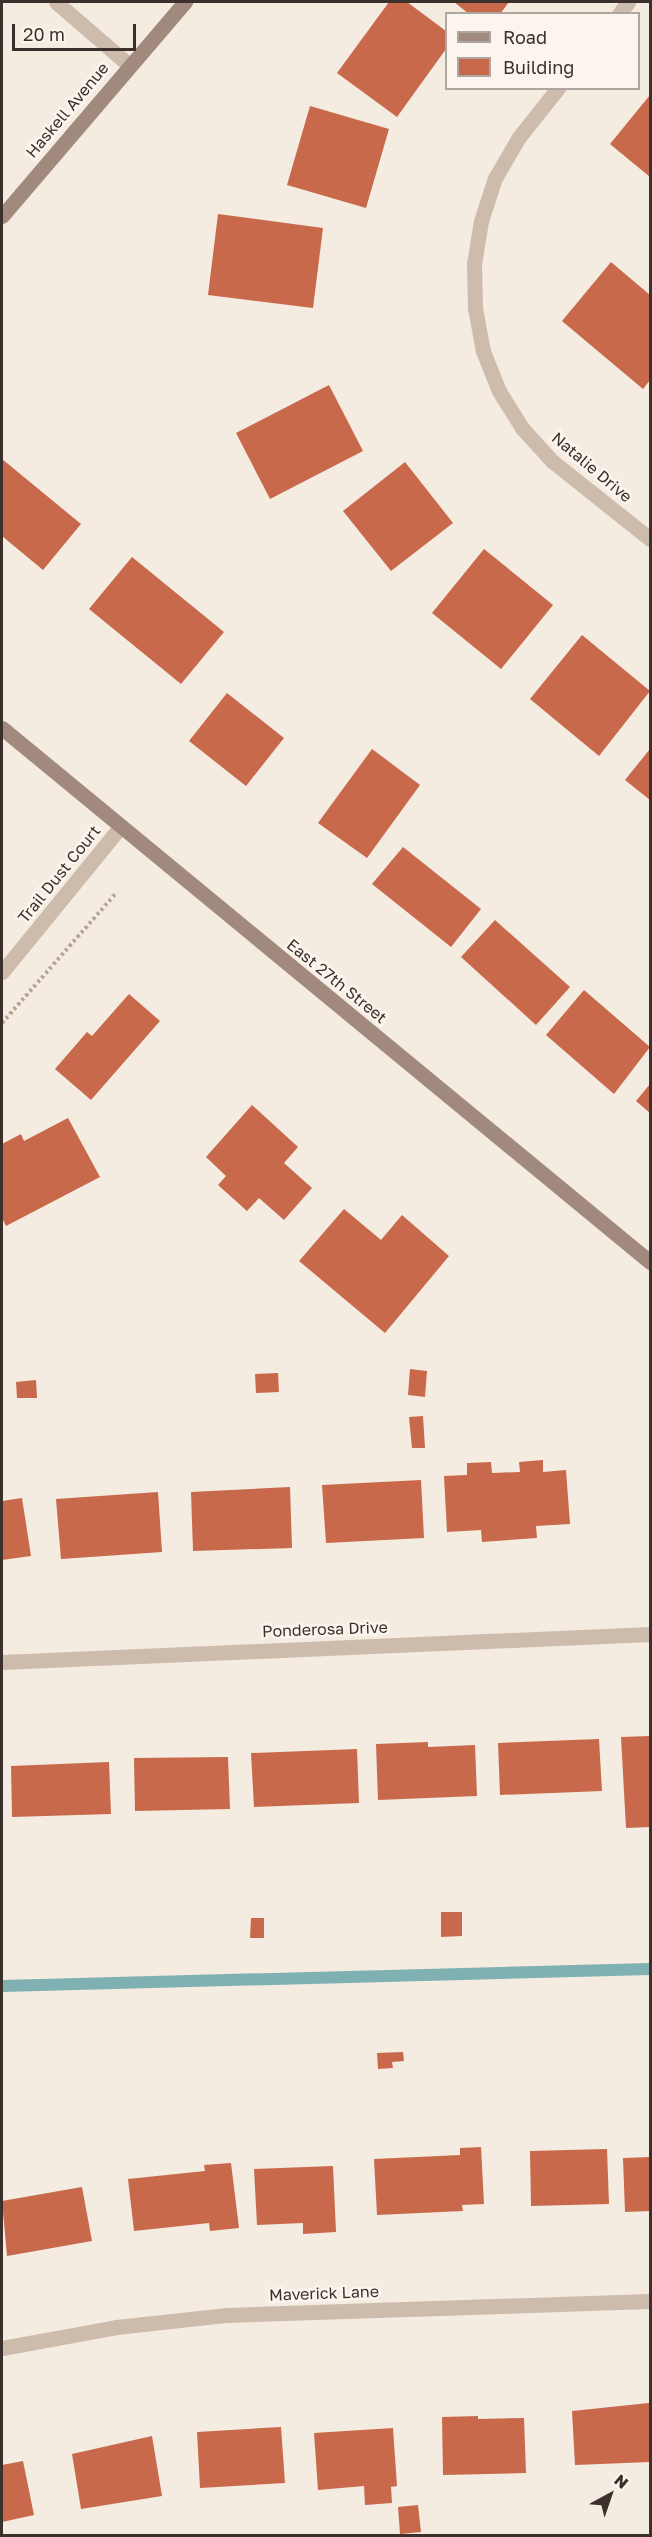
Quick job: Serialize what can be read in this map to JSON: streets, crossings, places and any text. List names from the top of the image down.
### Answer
{
  "streets": {
    "street": [
      "Haskell Avenue",
      "Natalie Drive",
      "Trail Dust Court",
      "East 27th Street",
      "Ponderosa Drive",
      "Maverick Lane"
    ]
  },
  "crossings": [
    ["Trail Dust Court", "East 27th Street"]
  ],
  "legend": ["Road", "Building"],
  "scale_bar": "20 m",
  "north": "top right"
}
